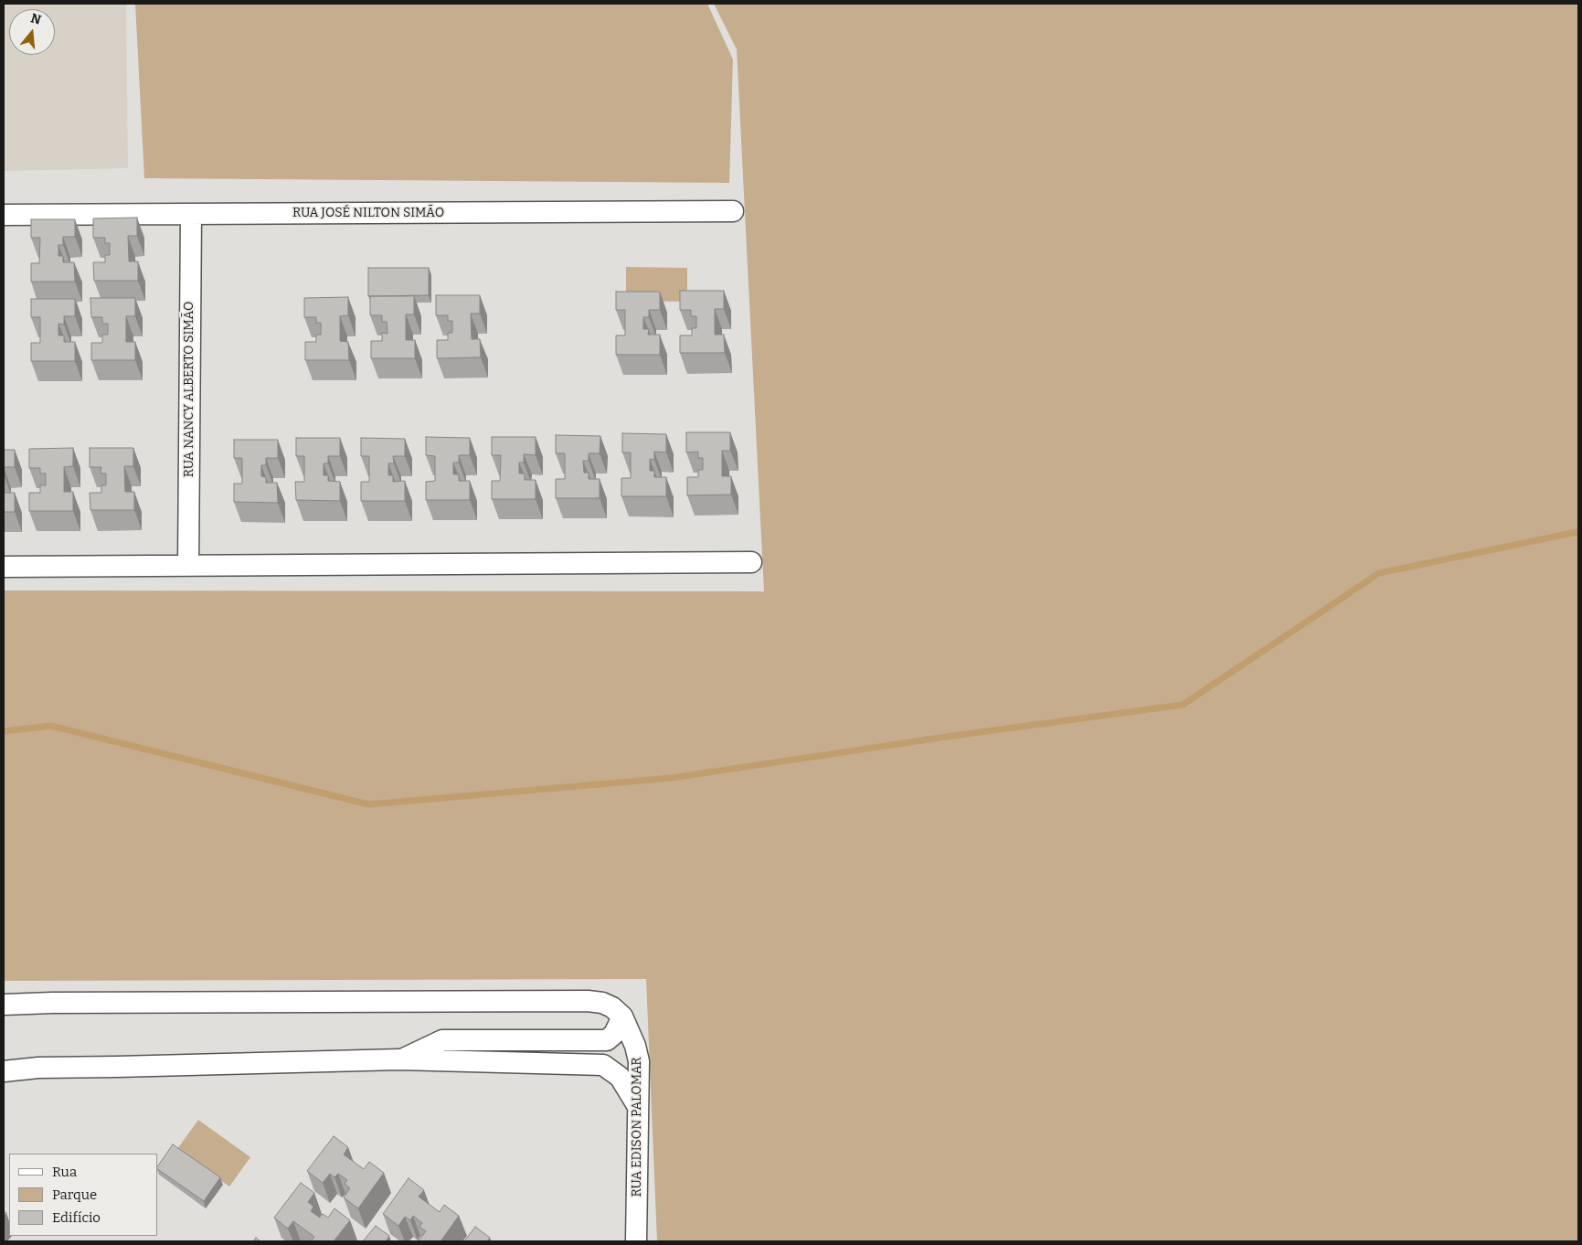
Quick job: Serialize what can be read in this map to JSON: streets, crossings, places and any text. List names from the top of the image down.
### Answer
{
  "streets": {
    "street": ["RUA JOSÉ NILTON SIMÃO", "RUA NANCY ALBERTO SIMÃO", "RUA EDISON PALOMAR"]
  },
  "crossings": [
    ["RUA JOSÉ NILTON SIMÃO", "RUA NANCY ALBERTO SIMÃO"]
  ],
  "legend": ["Rua", "Parque", "Edifício"],
  "north": "top"
}
